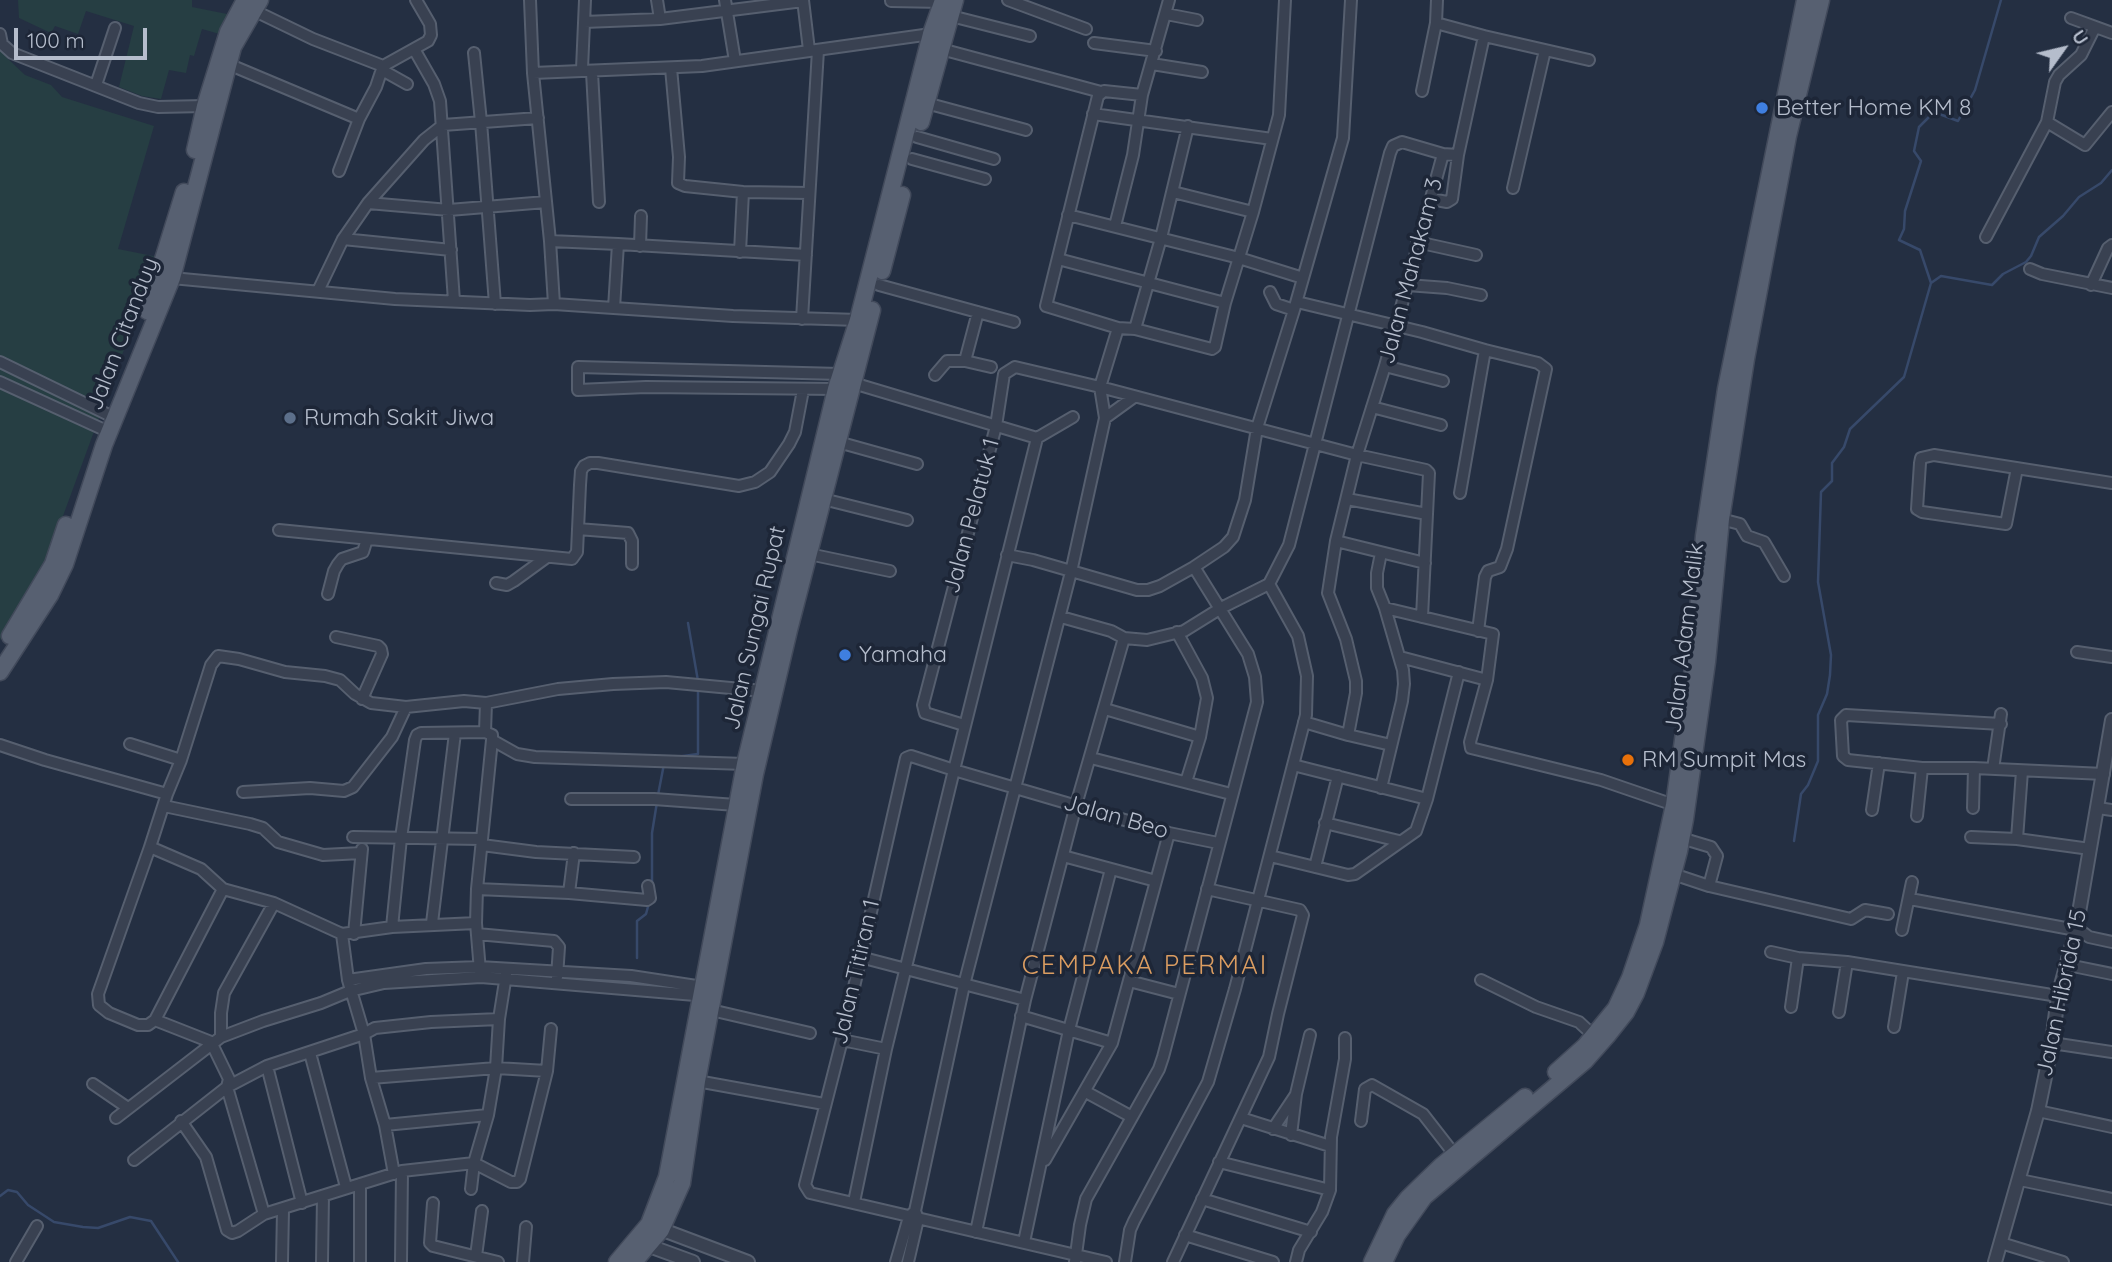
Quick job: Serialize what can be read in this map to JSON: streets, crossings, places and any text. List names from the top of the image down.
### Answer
{
  "streets": {
    "main road": ["Jalan Citanduy", "Jalan Sungai Rupat", "Jalan Adam Malik"],
    "street": [
      "Jalan Mahakam 3",
      "Jalan Pelatuk 1",
      "Jalan Beo",
      "Jalan Titiran 1",
      "Jalan Hibrida 15"
    ]
  },
  "crossings": [
    ["Jalan Beo", "Jalan Titiran 1"]
  ],
  "districts": ["CEMPAKA PERMAI"],
  "places": [
    "Better Home KM 8",
    "Rumah Sakit Jiwa",
    "Yamaha",
    "RM Sumpit Mas"
  ],
  "scale_bar": "100 m",
  "north": "top right"
}
